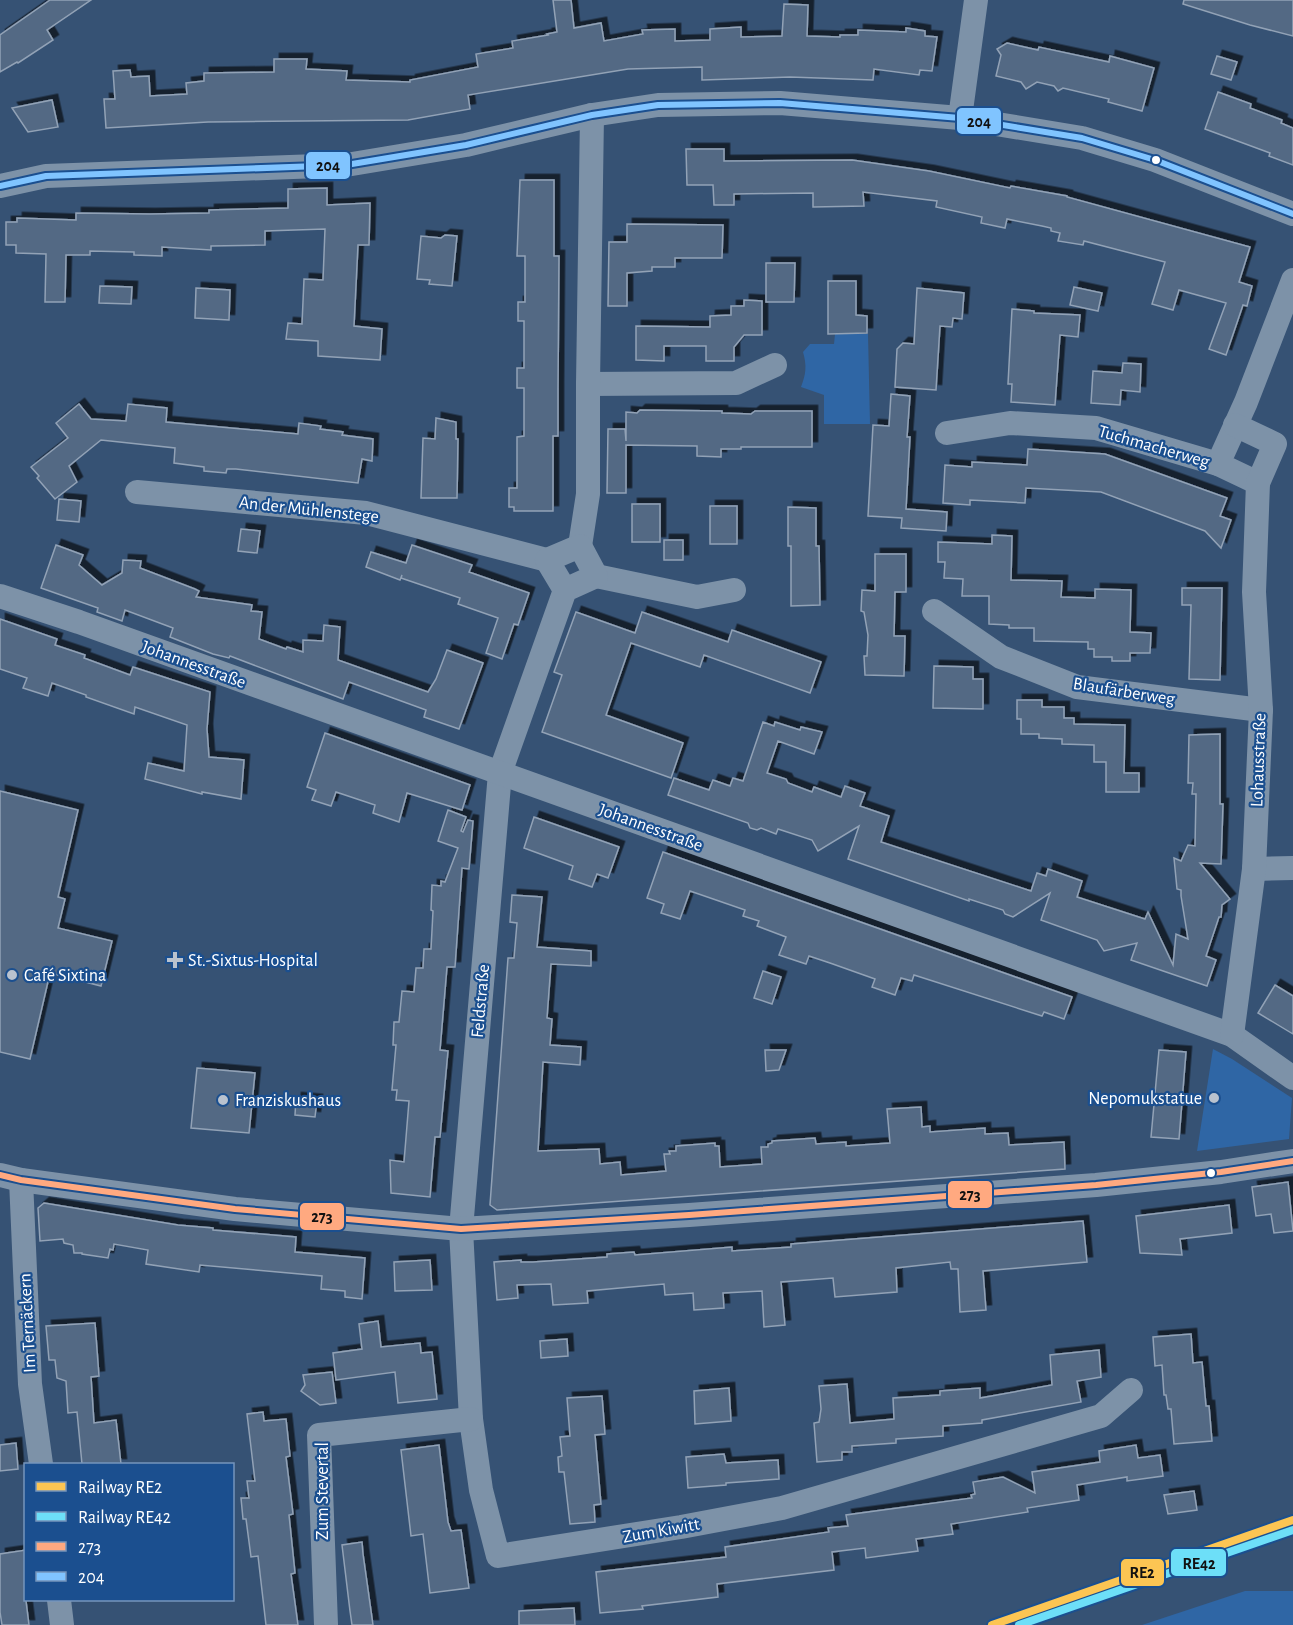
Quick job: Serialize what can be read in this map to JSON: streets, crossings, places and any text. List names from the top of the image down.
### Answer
{
  "streets": {
    "street": [
      "Tuchmacherweg",
      "An der Mühlenstege",
      "Johannesstraße",
      "Blaufärberweg",
      "Lohausstraße",
      "Feldstraße",
      "Im Ternäckern",
      "Zum Stevertal",
      "Zum Kiwitt"
    ]
  },
  "crossings": [
    ["Johannesstraße", "Lohausstraße"],
    ["Johannesstraße", "Feldstraße"],
    ["Blaufärberweg", "Lohausstraße"],
    ["Feldstraße", "Zum Kiwitt"],
    ["Zum Stevertal", "Zum Kiwitt"]
  ],
  "places": {
    "health": ["St.-Sixtus-Hospital"],
    "other": ["Café Sixtina", "Nepomukstatue", "Franziskushaus"]
  },
  "lines": [
    "transit line 204",
    "transit line 273",
    "rail line RE2",
    "rail line RE42"
  ],
  "legend": [
    "Railway RE2",
    "Railway RE42",
    "273",
    "204"
  ]
}
